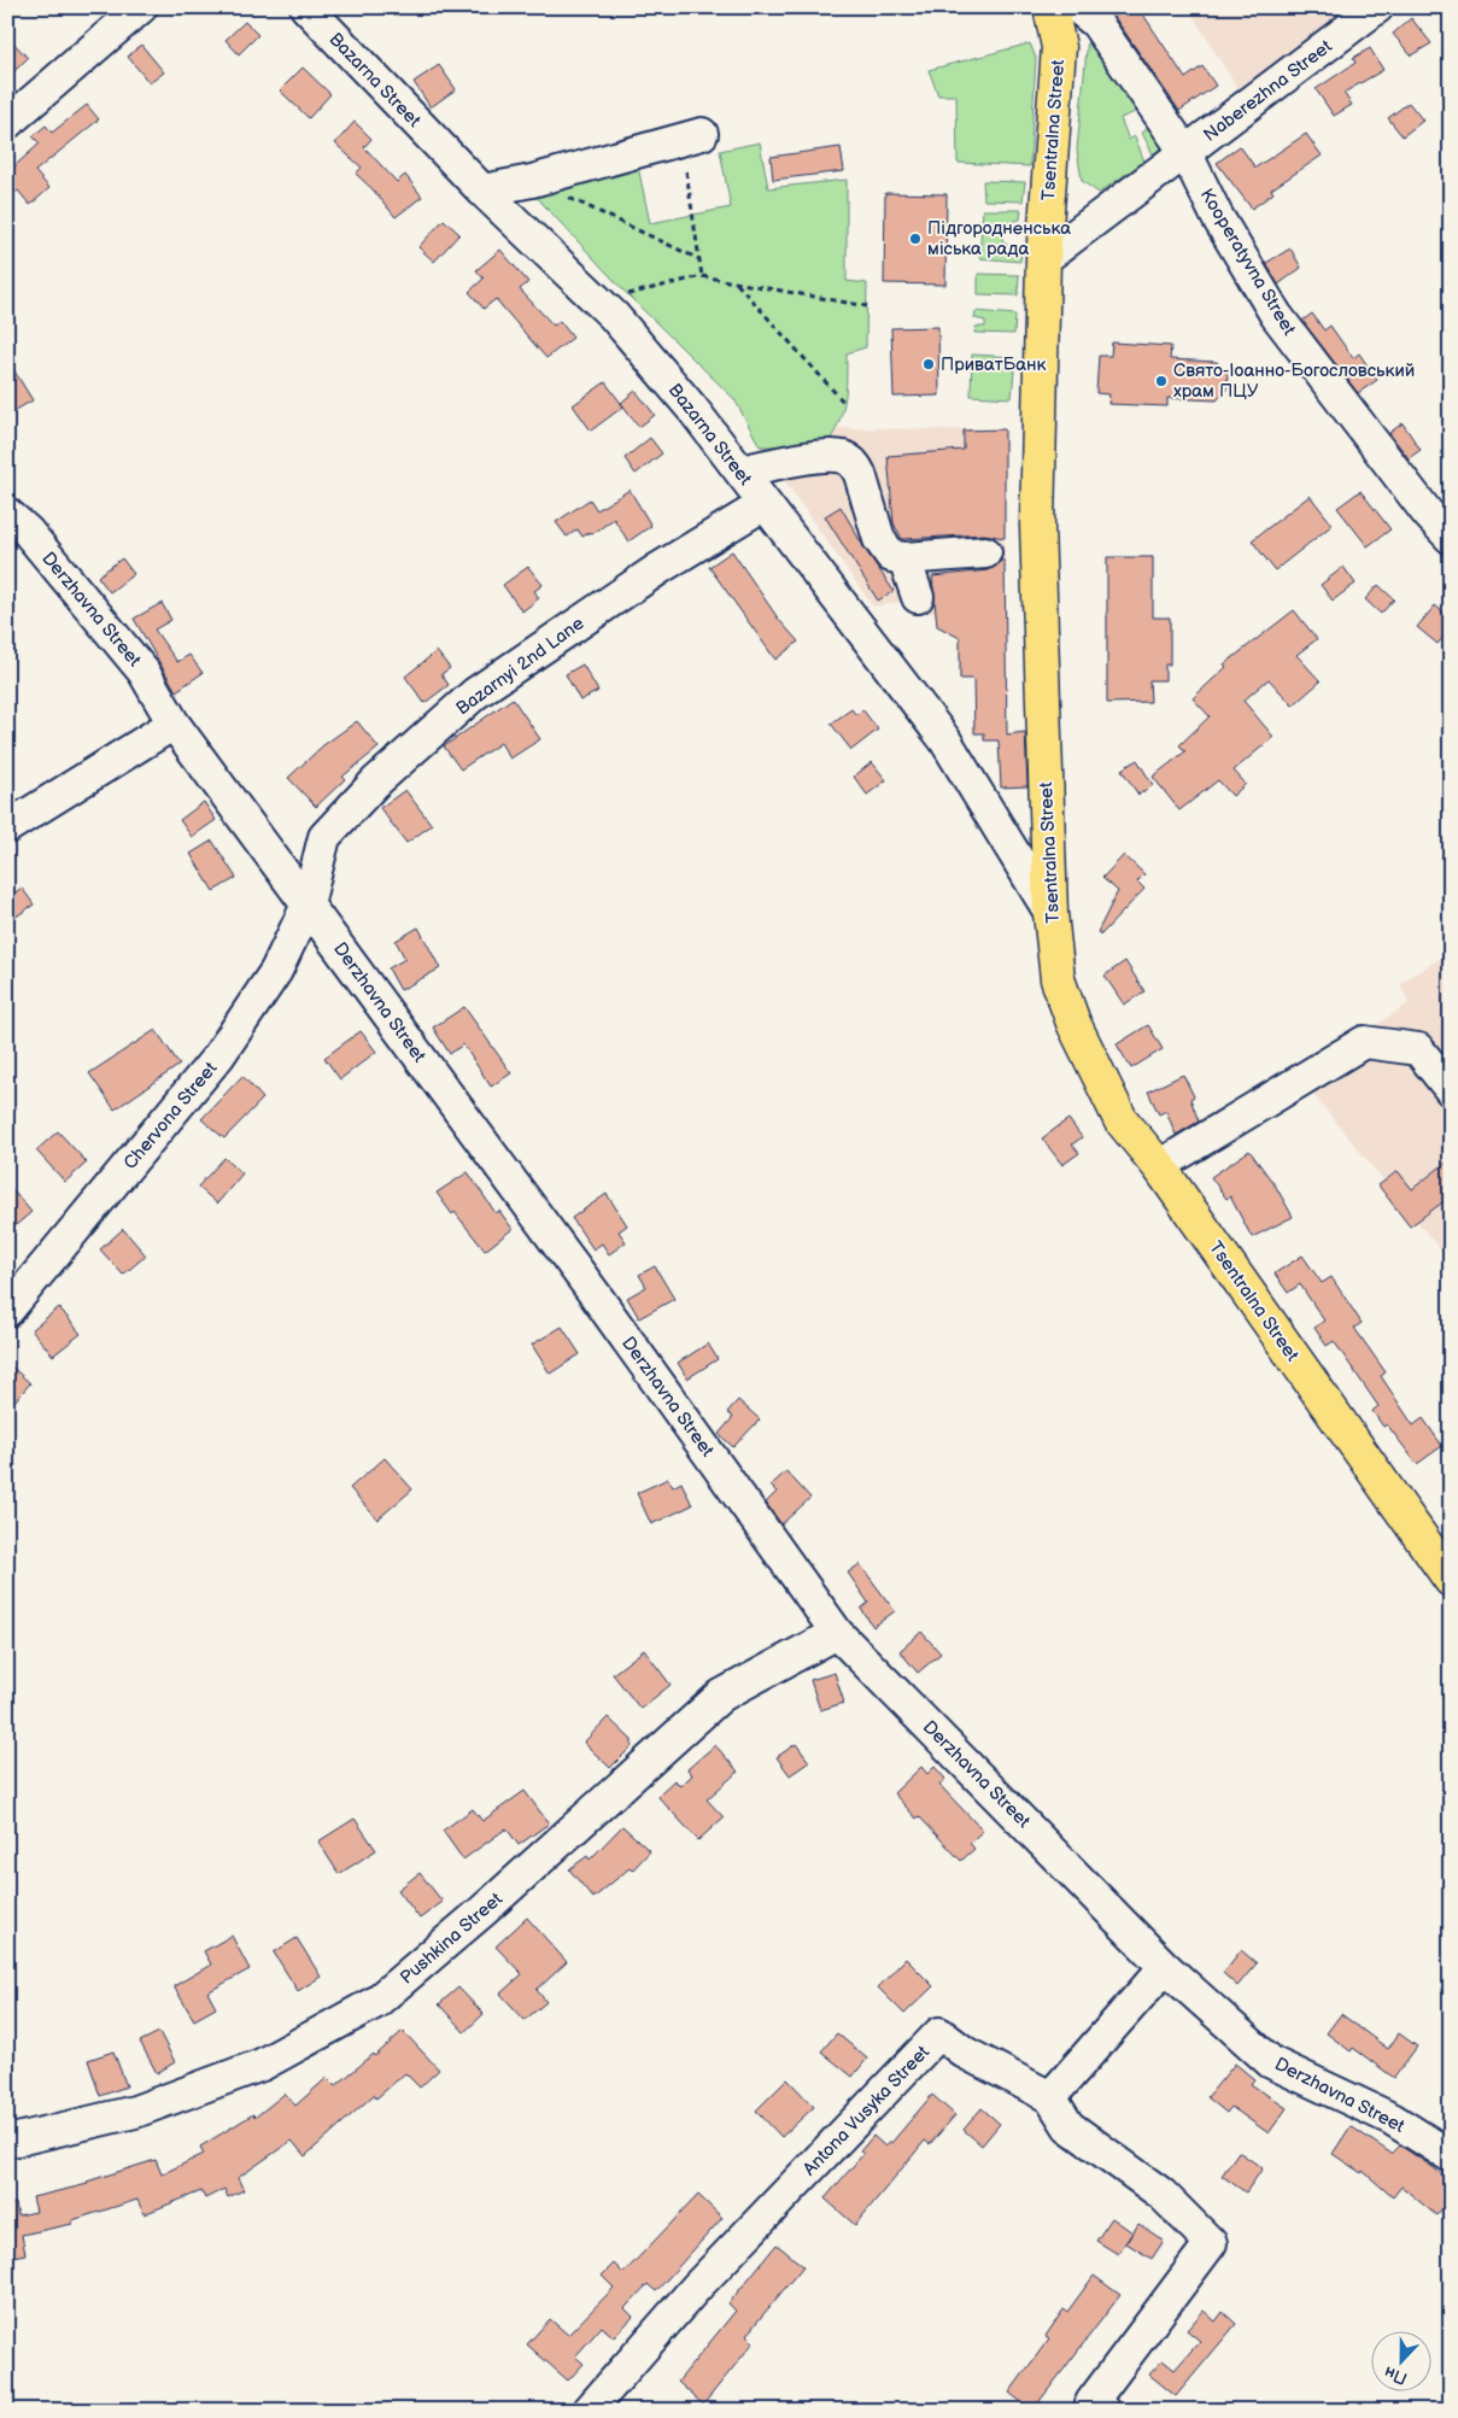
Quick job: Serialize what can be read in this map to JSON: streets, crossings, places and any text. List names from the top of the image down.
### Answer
{
  "streets": {
    "main road": ["Tsentralna Street"],
    "street": [
      "Bazarna Street",
      "Naberezhna Street",
      "Kooperatyvna Street",
      "Derzhavna Street",
      "Bazarnyi 2nd Lane",
      "Chervona Street",
      "Pushkina Street",
      "Antona Vusyka Street"
    ]
  },
  "crossings": [
    ["Bazarna Street", "Tsentralna Street"],
    ["Bazarna Street", "Bazarnyi 2nd Lane"],
    ["Naberezhna Street", "Tsentralna Street"],
    ["Naberezhna Street", "Kooperatyvna Street"],
    ["Derzhavna Street", "Bazarnyi 2nd Lane"],
    ["Derzhavna Street", "Chervona Street"],
    ["Derzhavna Street", "Pushkina Street"],
    ["Bazarnyi 2nd Lane", "Chervona Street"]
  ],
  "places": ["Підгородненська міська рада", "ПриватБанк", "Свято-Іоанно-Богословський храм ПЦУ"],
  "north": "bottom"
}
